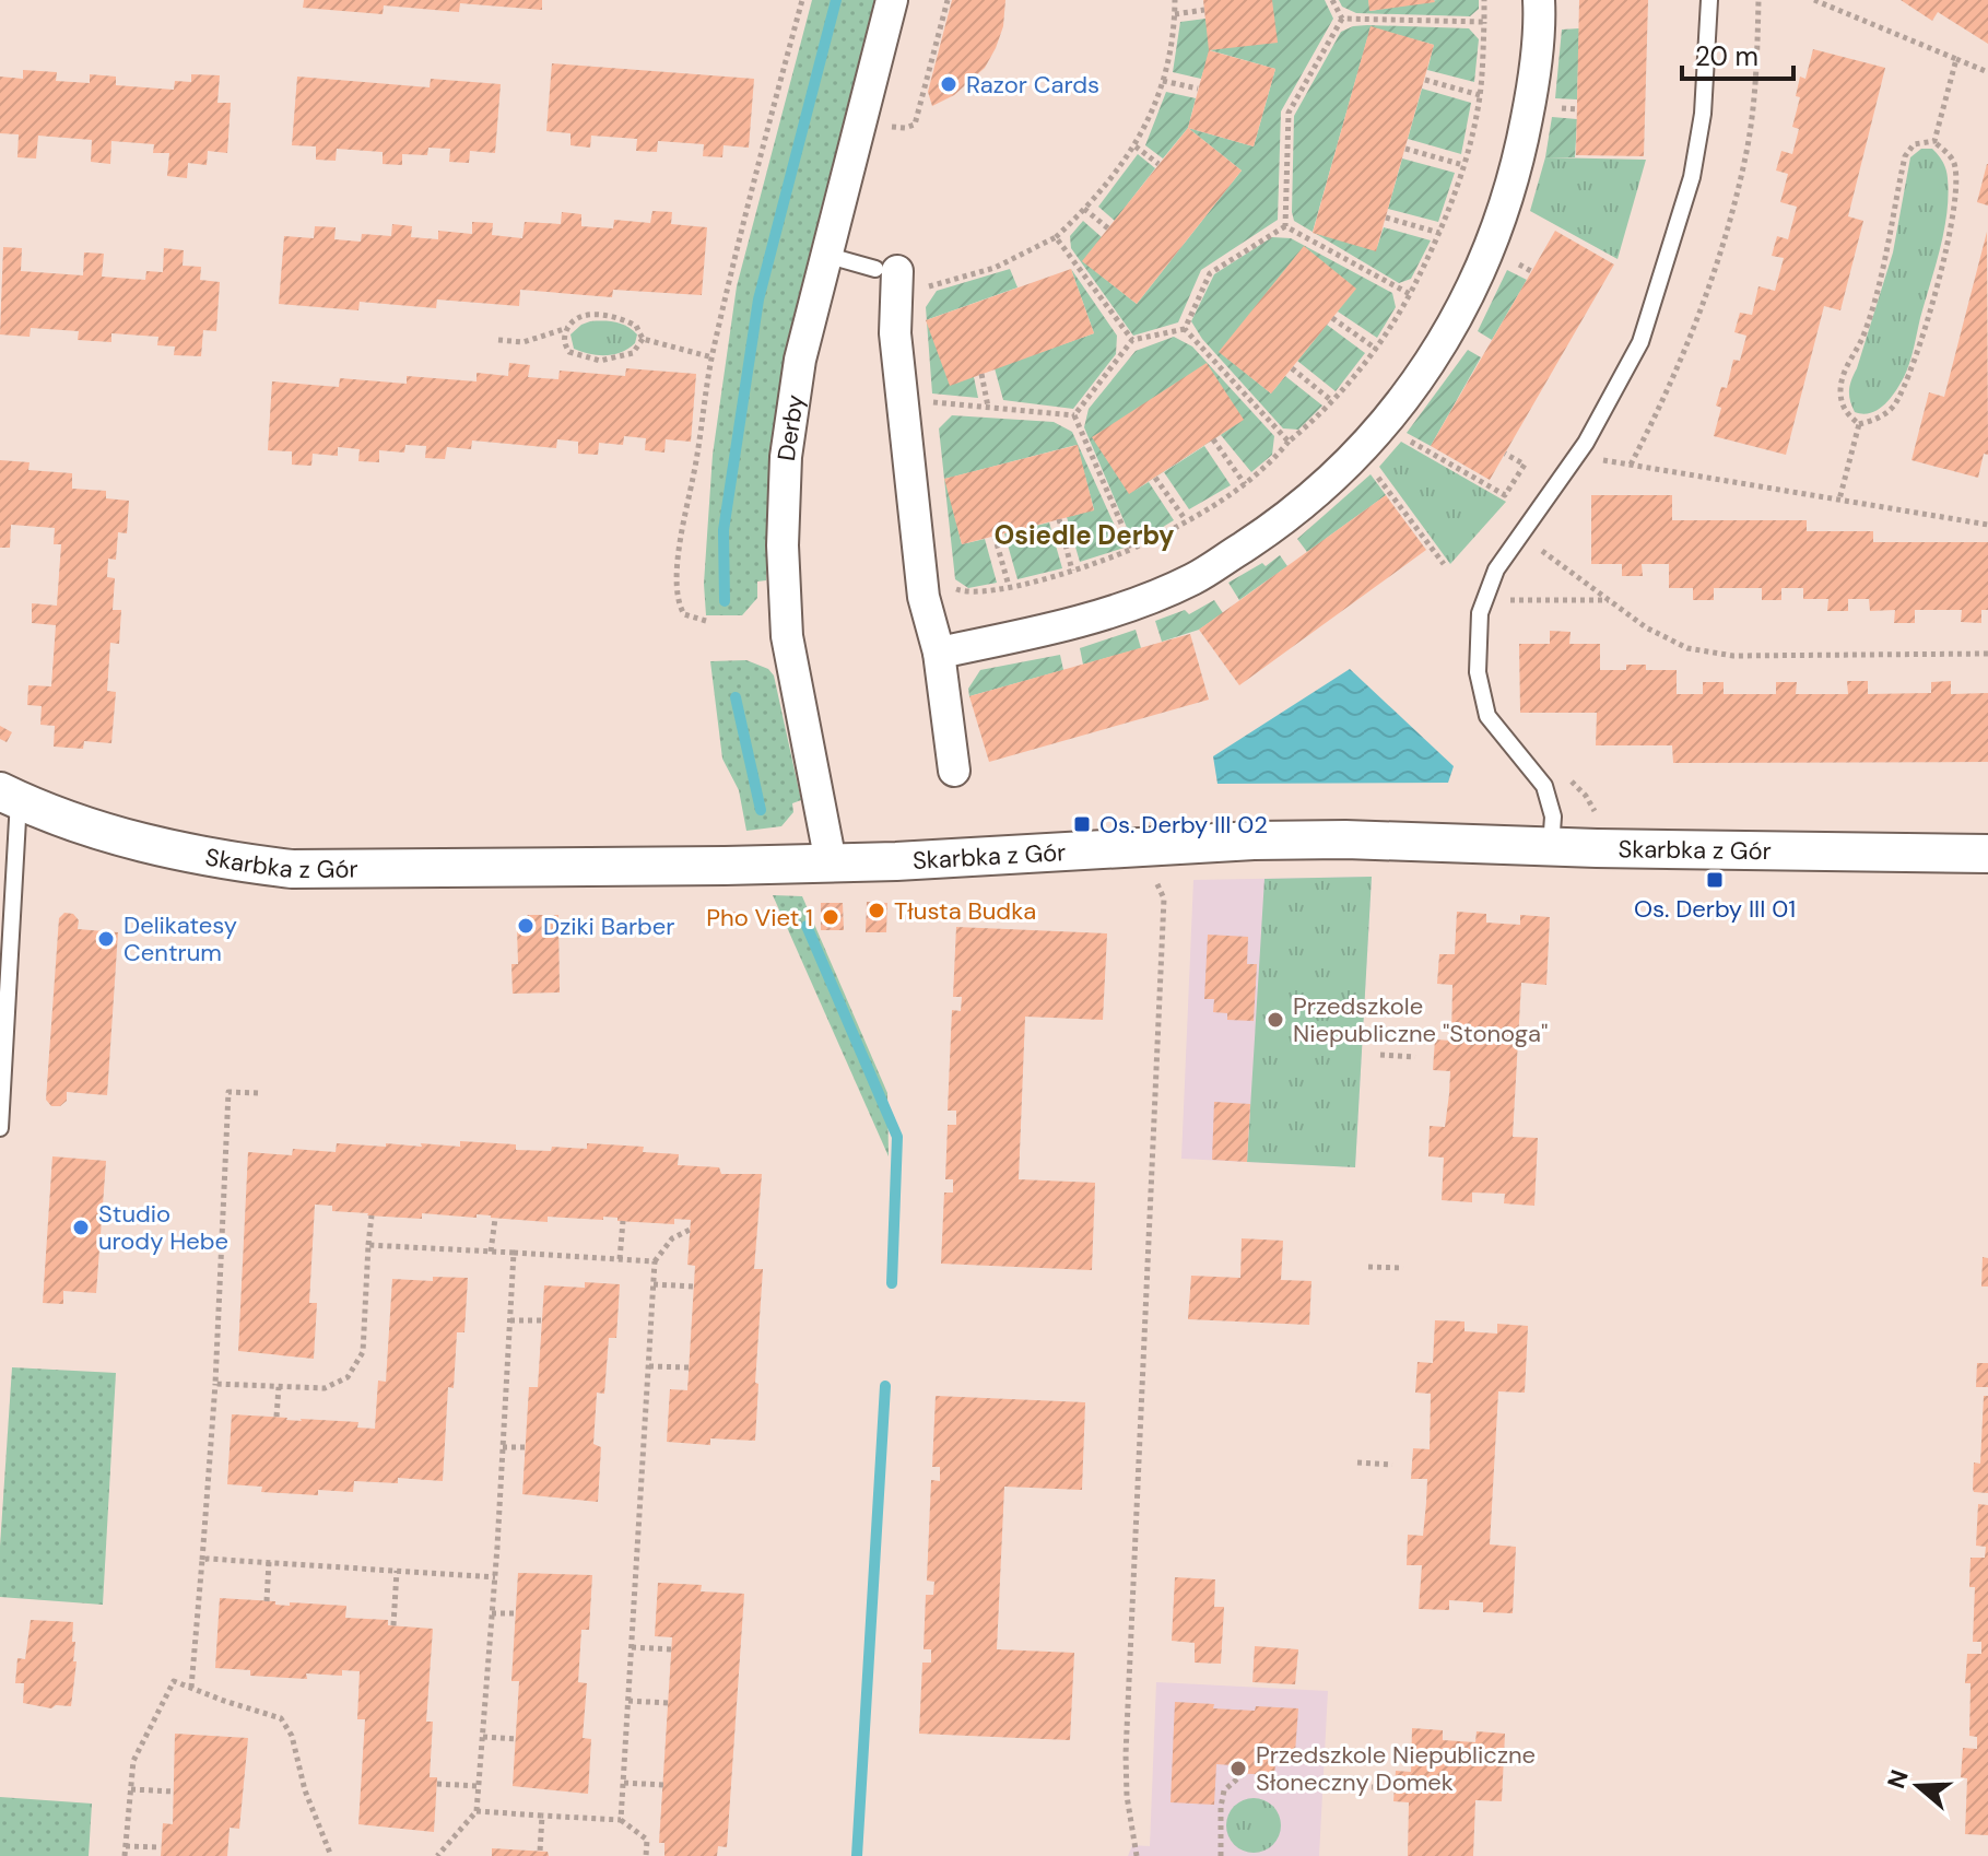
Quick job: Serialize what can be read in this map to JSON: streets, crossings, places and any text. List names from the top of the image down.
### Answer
{
  "streets": {
    "street": ["Derby", "Skarbka z Gór"]
  },
  "crossings": [
    ["Derby", "Skarbka z Gór"]
  ],
  "districts": ["Osiedle Derby"],
  "places": {
    "other": [
      "Razor Cards",
      "Tłusta Budka",
      "Pho Viet 1",
      "Dziki Barber",
      "Delikatesy Centrum",
      "Przedszkole Niepubliczne \"Stonoga\"",
      "Studio urody Hebe",
      "Przedszkole Niepubliczne Słoneczny Domek"
    ],
    "transit": ["Os. Derby III 02", "Os. Derby III 01"]
  },
  "scale_bar": "20 m",
  "north": "left"
}
